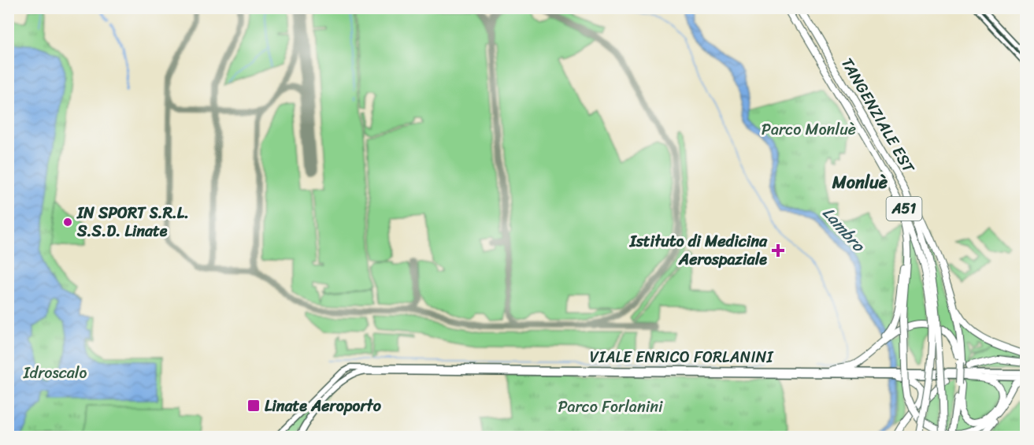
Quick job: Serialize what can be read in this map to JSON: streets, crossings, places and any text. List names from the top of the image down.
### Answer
{
  "streets": {
    "highway": ["TANGENZIALE EST", "A51"],
    "main road": ["VIALE ENRICO FORLANINI"]
  },
  "districts": ["Monluè"],
  "water": ["Lambro"],
  "parks": ["Parco Monluè", "Idroscalo", "Parco Forlanini"],
  "places": {
    "other": ["IN SPORT S.R.L. S.S.D. Linate"],
    "health": ["Istituto di Medicina Aerospaziale"],
    "transit": ["Linate Aeroporto"]
  }
}
